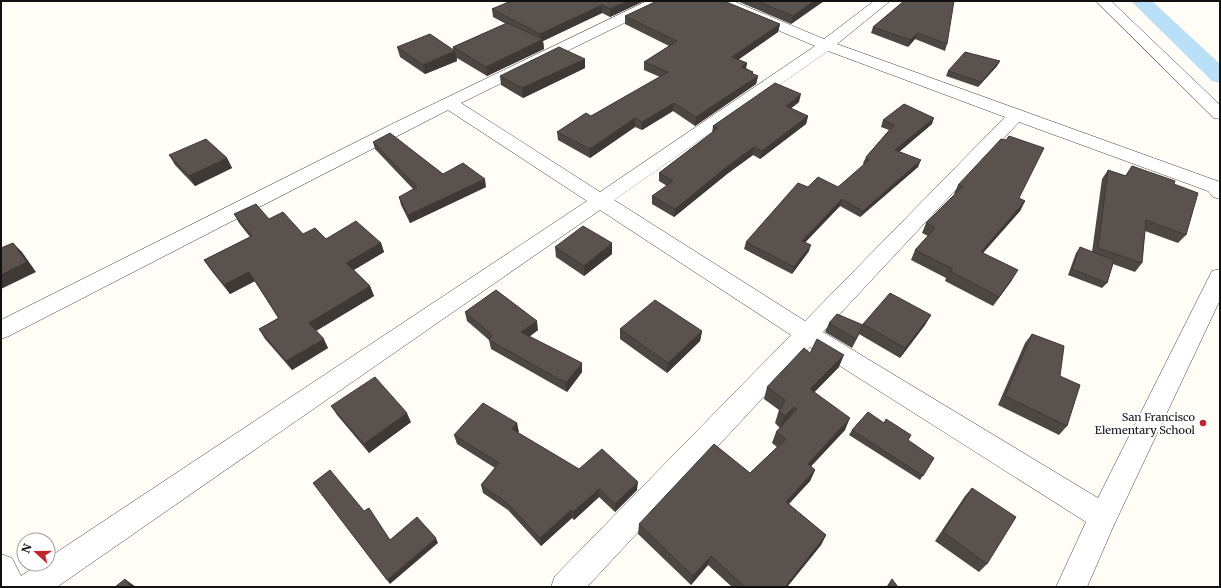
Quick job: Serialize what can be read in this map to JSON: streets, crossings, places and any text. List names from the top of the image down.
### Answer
{
  "places": ["San Francisco Elementary School"],
  "north": "left"
}
